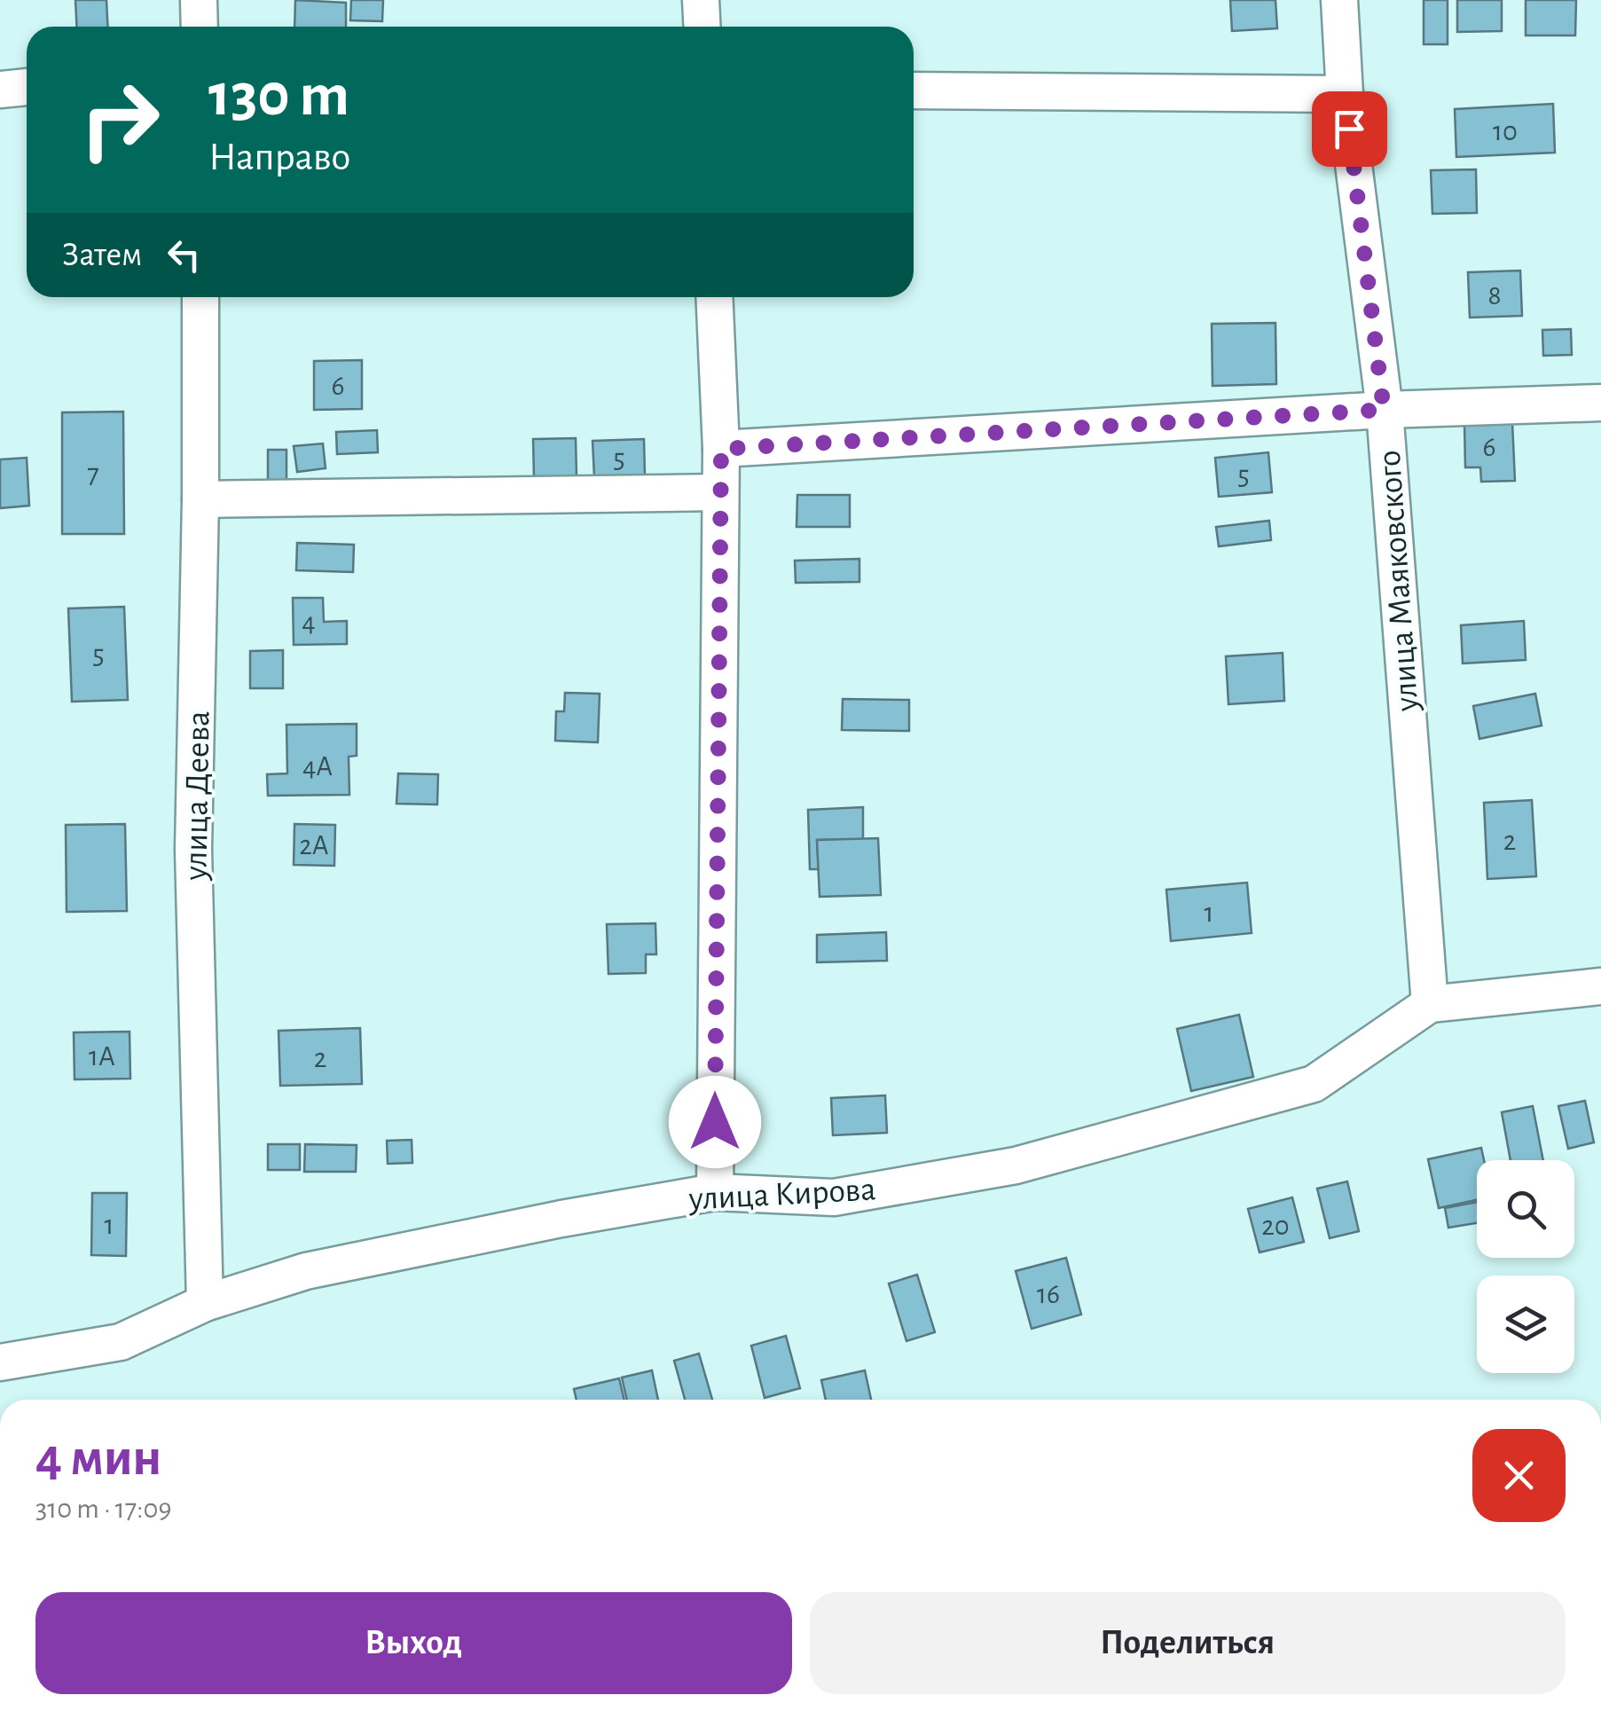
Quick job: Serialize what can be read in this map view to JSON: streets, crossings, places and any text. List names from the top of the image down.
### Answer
{
  "streets": {
    "street": ["улица Маяковского", "улица Деева", "улица Кирова"]
  },
  "crossings": [
    ["улица Маяковского", "улица Кирова"],
    ["улица Деева", "улица Кирова"]
  ],
  "house_numbers": [
    "10",
    "8",
    "6",
    "6",
    "5",
    "7",
    "5",
    "4",
    "5",
    "4А",
    "2",
    "2А",
    "1",
    "1А",
    "2",
    "1",
    "20",
    "16"
  ],
  "page": {
    "turn": ["130 m", "Направо"],
    "then": "Затем",
    "heading": ["4 мин", "310 m · 17:09"],
    "buttons": ["Выход", "Поделиться"]
  }
}
